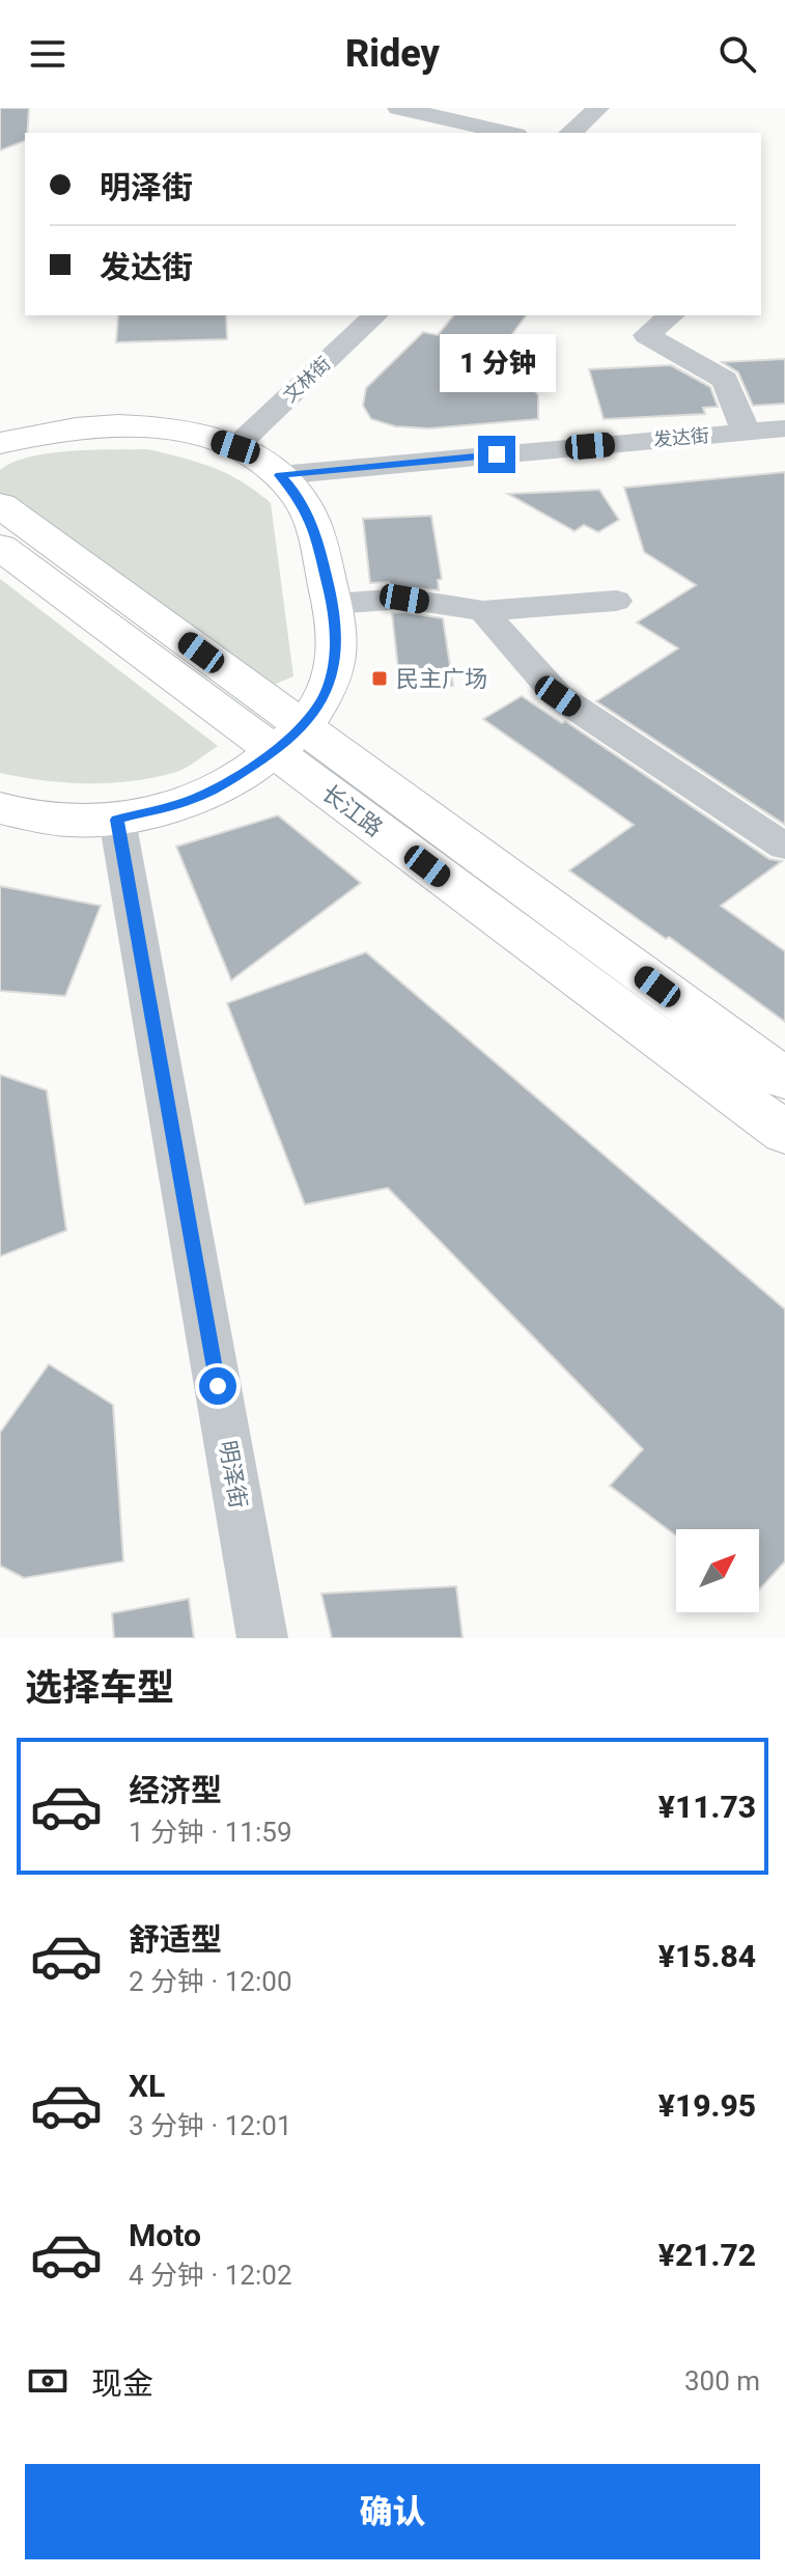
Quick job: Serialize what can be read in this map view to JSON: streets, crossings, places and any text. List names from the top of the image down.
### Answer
{
  "streets": {
    "main road": ["长江路"],
    "street": ["文林街", "发达街", "明泽街"]
  },
  "places": {
    "transit": ["民主广场"]
  },
  "north": "top right",
  "page": {
    "header": "Ridey",
    "banner": ["明泽街", "发达街"],
    "bubble": "1 分钟",
    "heading": "选择车型",
    "list": [
      {
        "name": "经济型",
        "note": "1 分钟 · 11:59",
        "value": "¥11.73"
      },
      {
        "name": "舒适型",
        "note": "2 分钟 · 12:00",
        "value": "¥15.84"
      },
      {
        "name": "XL",
        "note": "3 分钟 · 12:01",
        "value": "¥19.95"
      },
      {
        "name": "Moto",
        "note": "4 分钟 · 12:02",
        "value": "¥21.72"
      }
    ],
    "pay": ["现金", "300 m"],
    "buttons": "确认"
  }
}
